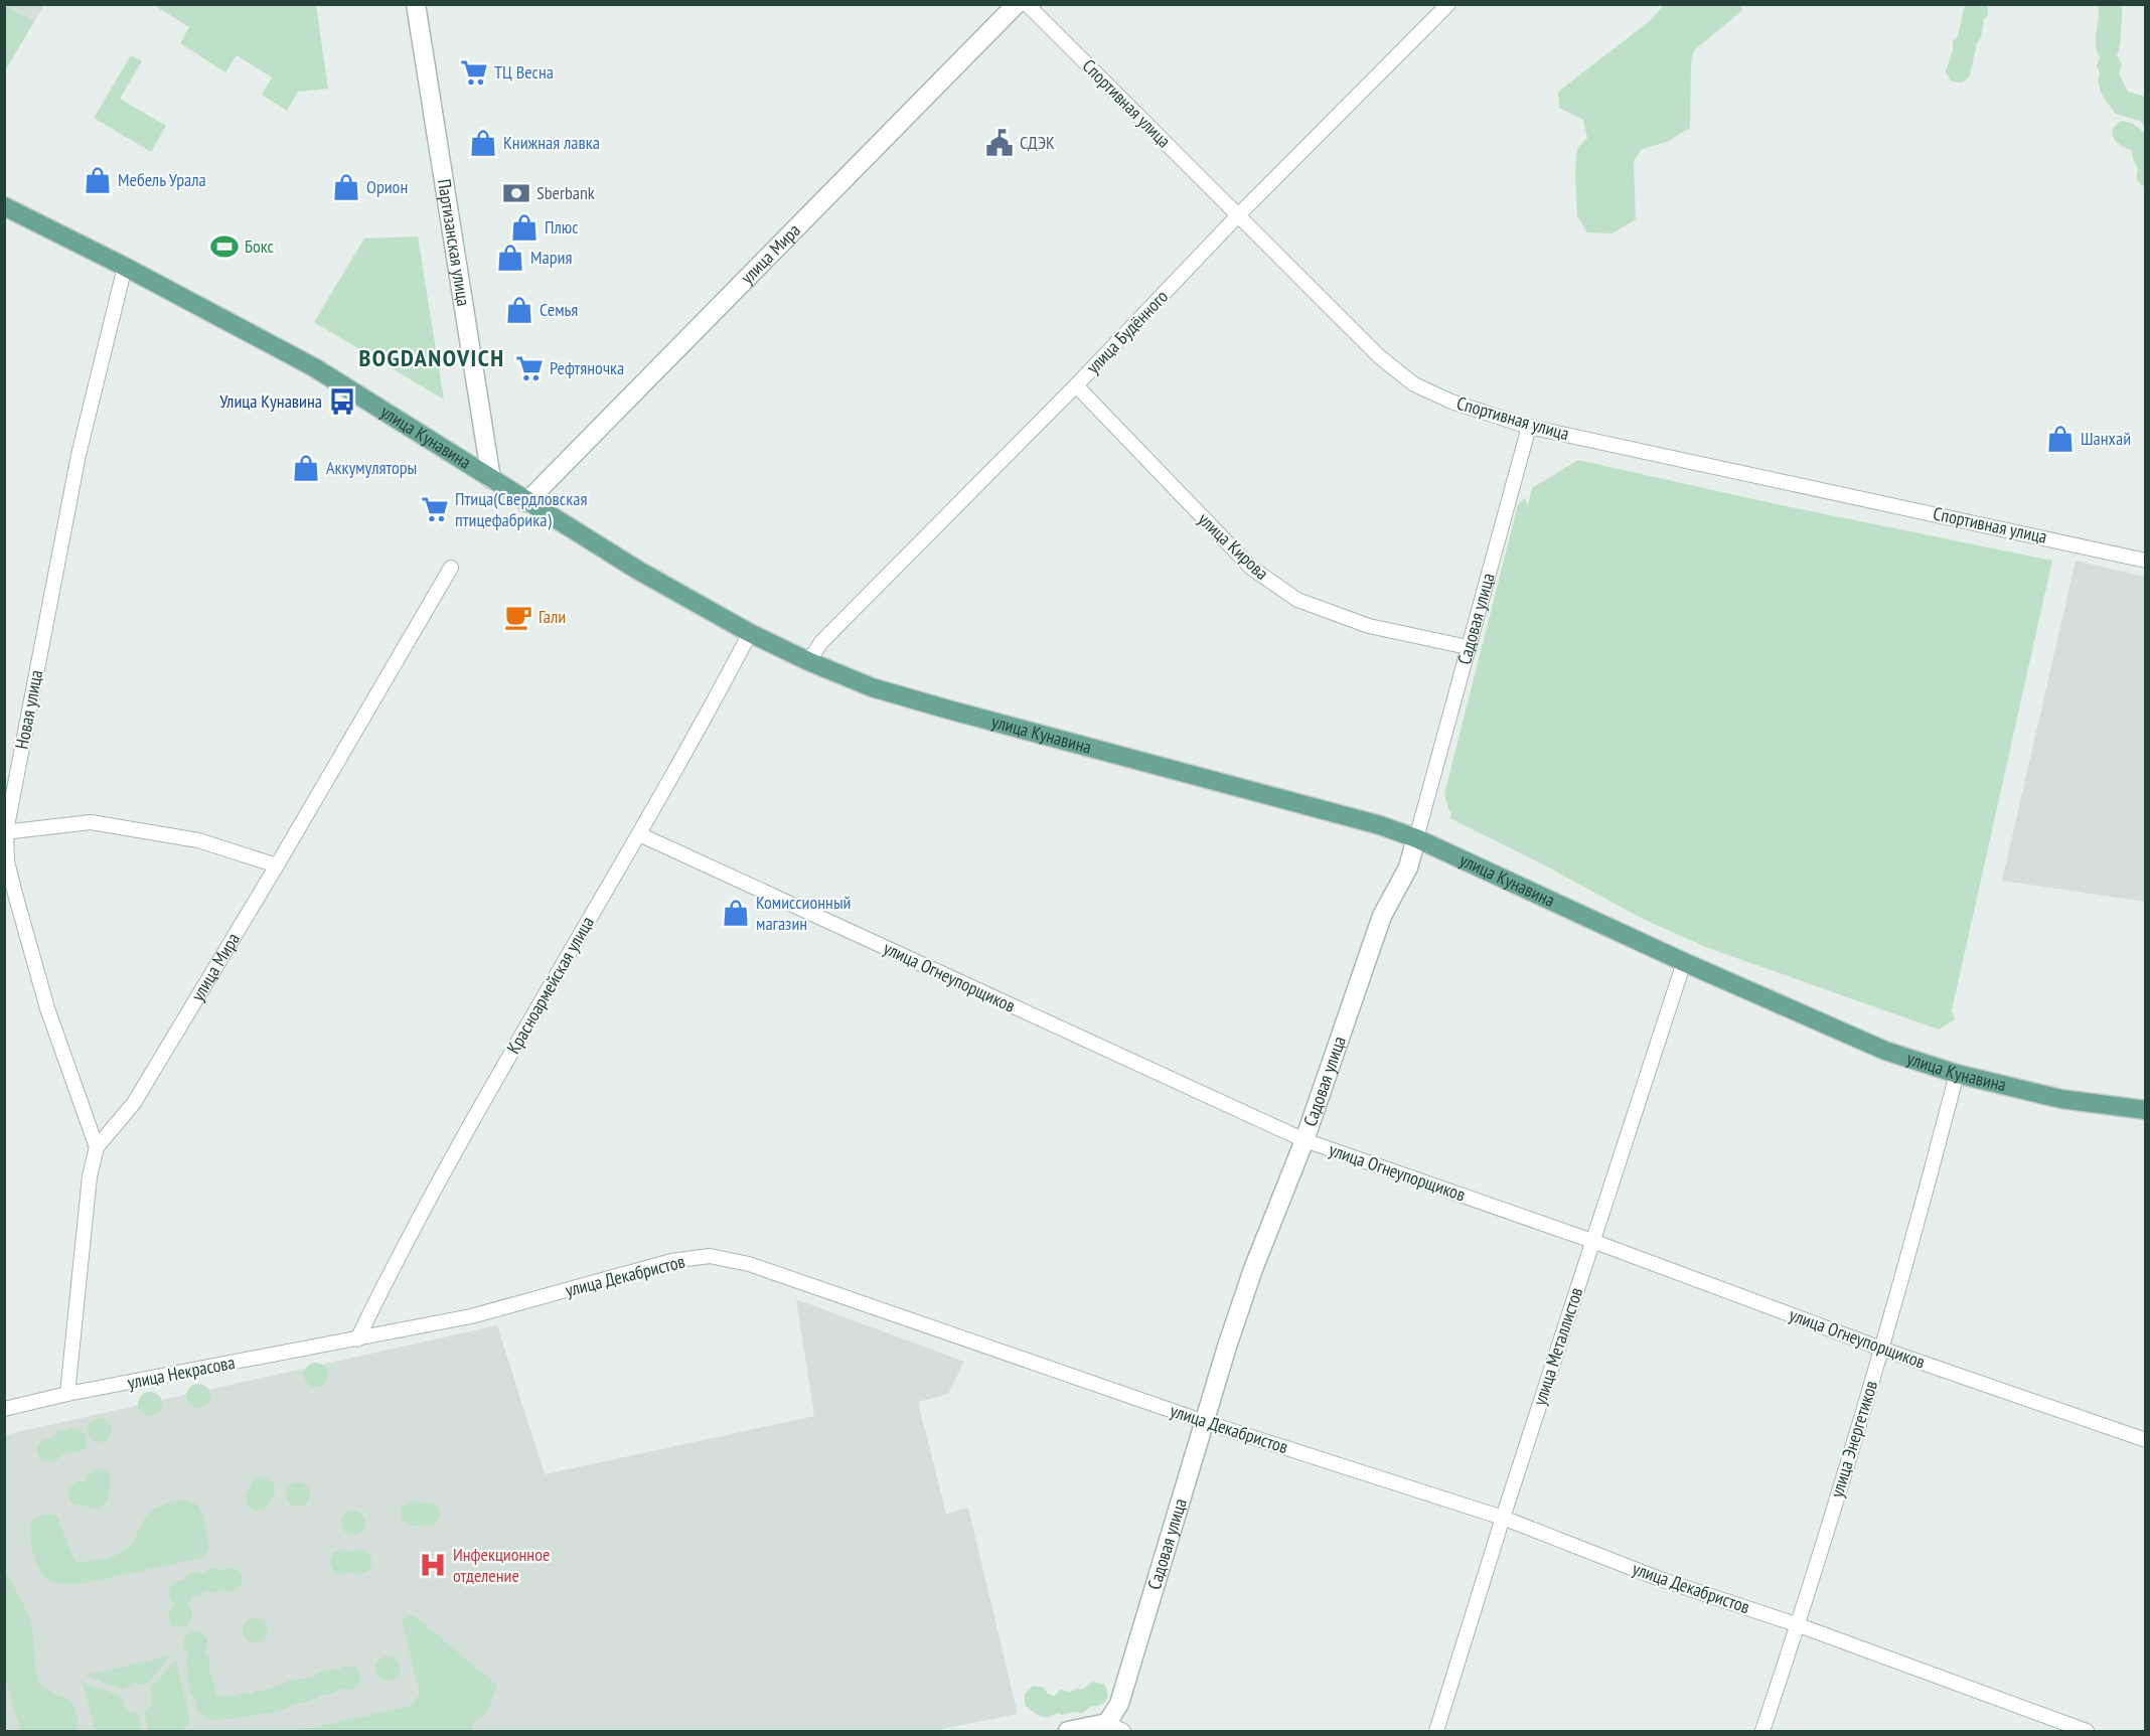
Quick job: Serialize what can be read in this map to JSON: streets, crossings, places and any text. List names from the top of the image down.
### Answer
{
  "streets": {
    "main road": ["улица Кунавина"],
    "street": [
      "Спортивная улица",
      "Партизанская улица",
      "улица Мира",
      "улица Будённого",
      "улица Кирова",
      "Садовая улица",
      "Новая улица",
      "улица Огнеупорщиков",
      "Красноармейская улица",
      "улица Декабристов",
      "улица Металлистов",
      "улица Некрасова",
      "улица Энергетиков"
    ]
  },
  "crossings": [
    ["Спортивная улица", "улица Будённого"],
    ["Спортивная улица", "Садовая улица"],
    ["Партизанская улица", "улица Кунавина"],
    ["улица Мира", "улица Кунавина"],
    ["улица Мира", "Новая улица"],
    ["улица Мира", "улица Некрасова"],
    ["улица Будённого", "улица Кунавина"],
    ["улица Будённого", "улица Кирова"],
    ["улица Кунавина", "Садовая улица"],
    ["улица Кунавина", "Новая улица"],
    ["улица Кунавина", "Красноармейская улица"],
    ["улица Кунавина", "улица Металлистов"],
    ["улица Кунавина", "улица Энергетиков"],
    ["улица Кирова", "Садовая улица"],
    ["Садовая улица", "улица Огнеупорщиков"],
    ["Садовая улица", "улица Декабристов"],
    ["улица Огнеупорщиков", "Красноармейская улица"],
    ["улица Огнеупорщиков", "улица Металлистов"],
    ["улица Огнеупорщиков", "улица Энергетиков"],
    ["Красноармейская улица", "улица Декабристов"],
    ["Красноармейская улица", "улица Некрасова"],
    ["улица Декабристов", "улица Металлистов"],
    ["улица Декабристов", "улица Некрасова"],
    ["улица Декабристов", "улица Энергетиков"]
  ],
  "districts": ["BOGDANOVICH"],
  "places": {
    "supermarket": ["ТЦ Весна", "Рефтяночка", "Птица(Свердловская птицефабрика)"],
    "shop": [
      "Книжная лавка",
      "Мебель Урала",
      "Орион",
      "Плюс",
      "Мария",
      "Семья",
      "Шанхай",
      "Аккумуляторы",
      "Комиссионный магазин"
    ],
    "public building": ["СДЭК"],
    "bank": ["Sberbank"],
    "sports": ["Бокс"],
    "bus stop": ["Улица Кунавина"],
    "cafe": ["Гали"],
    "hospital": ["Инфекционное отделение"]
  }
}
